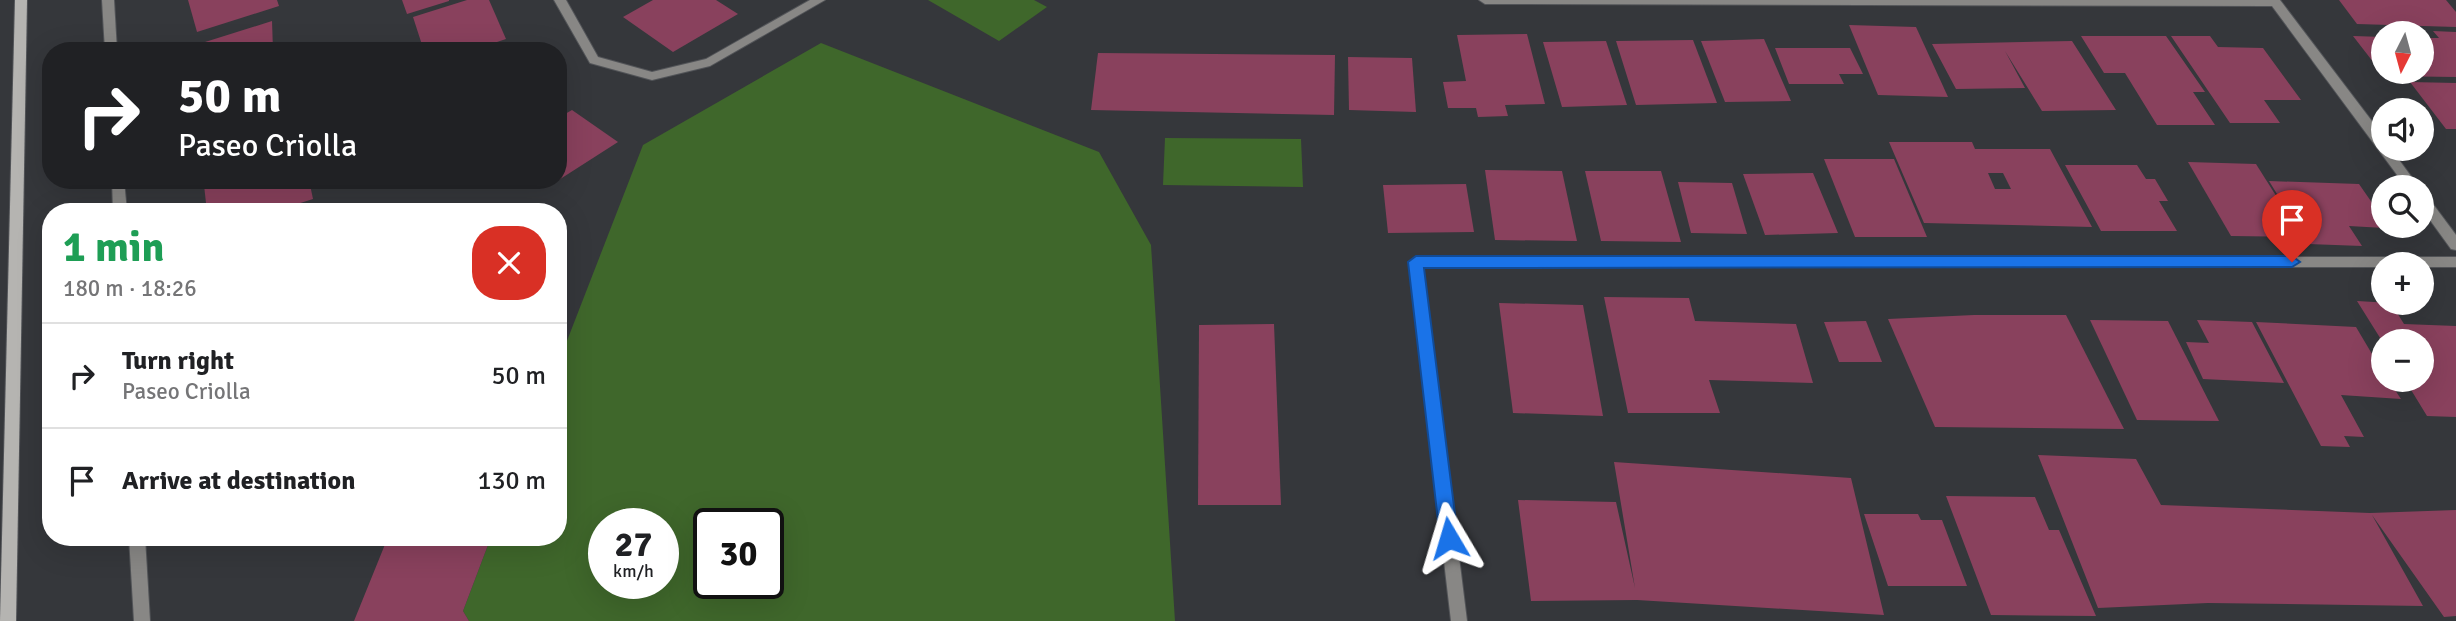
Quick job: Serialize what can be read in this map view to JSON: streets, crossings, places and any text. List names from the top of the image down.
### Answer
{
  "north": "bottom",
  "page": {
    "map_buttons": ["+", "−"],
    "turn": ["50 m", "Paseo Criolla"],
    "heading": ["1 min", "180 m · 18:26"],
    "list": [
      {
        "name": "Turn right",
        "note": "Paseo Criolla",
        "value": "50 m"
      },
      {
        "name": "Arrive at destination",
        "value": "130 m"
      }
    ],
    "speed": "27 km/h",
    "limit": "30"
  }
}
